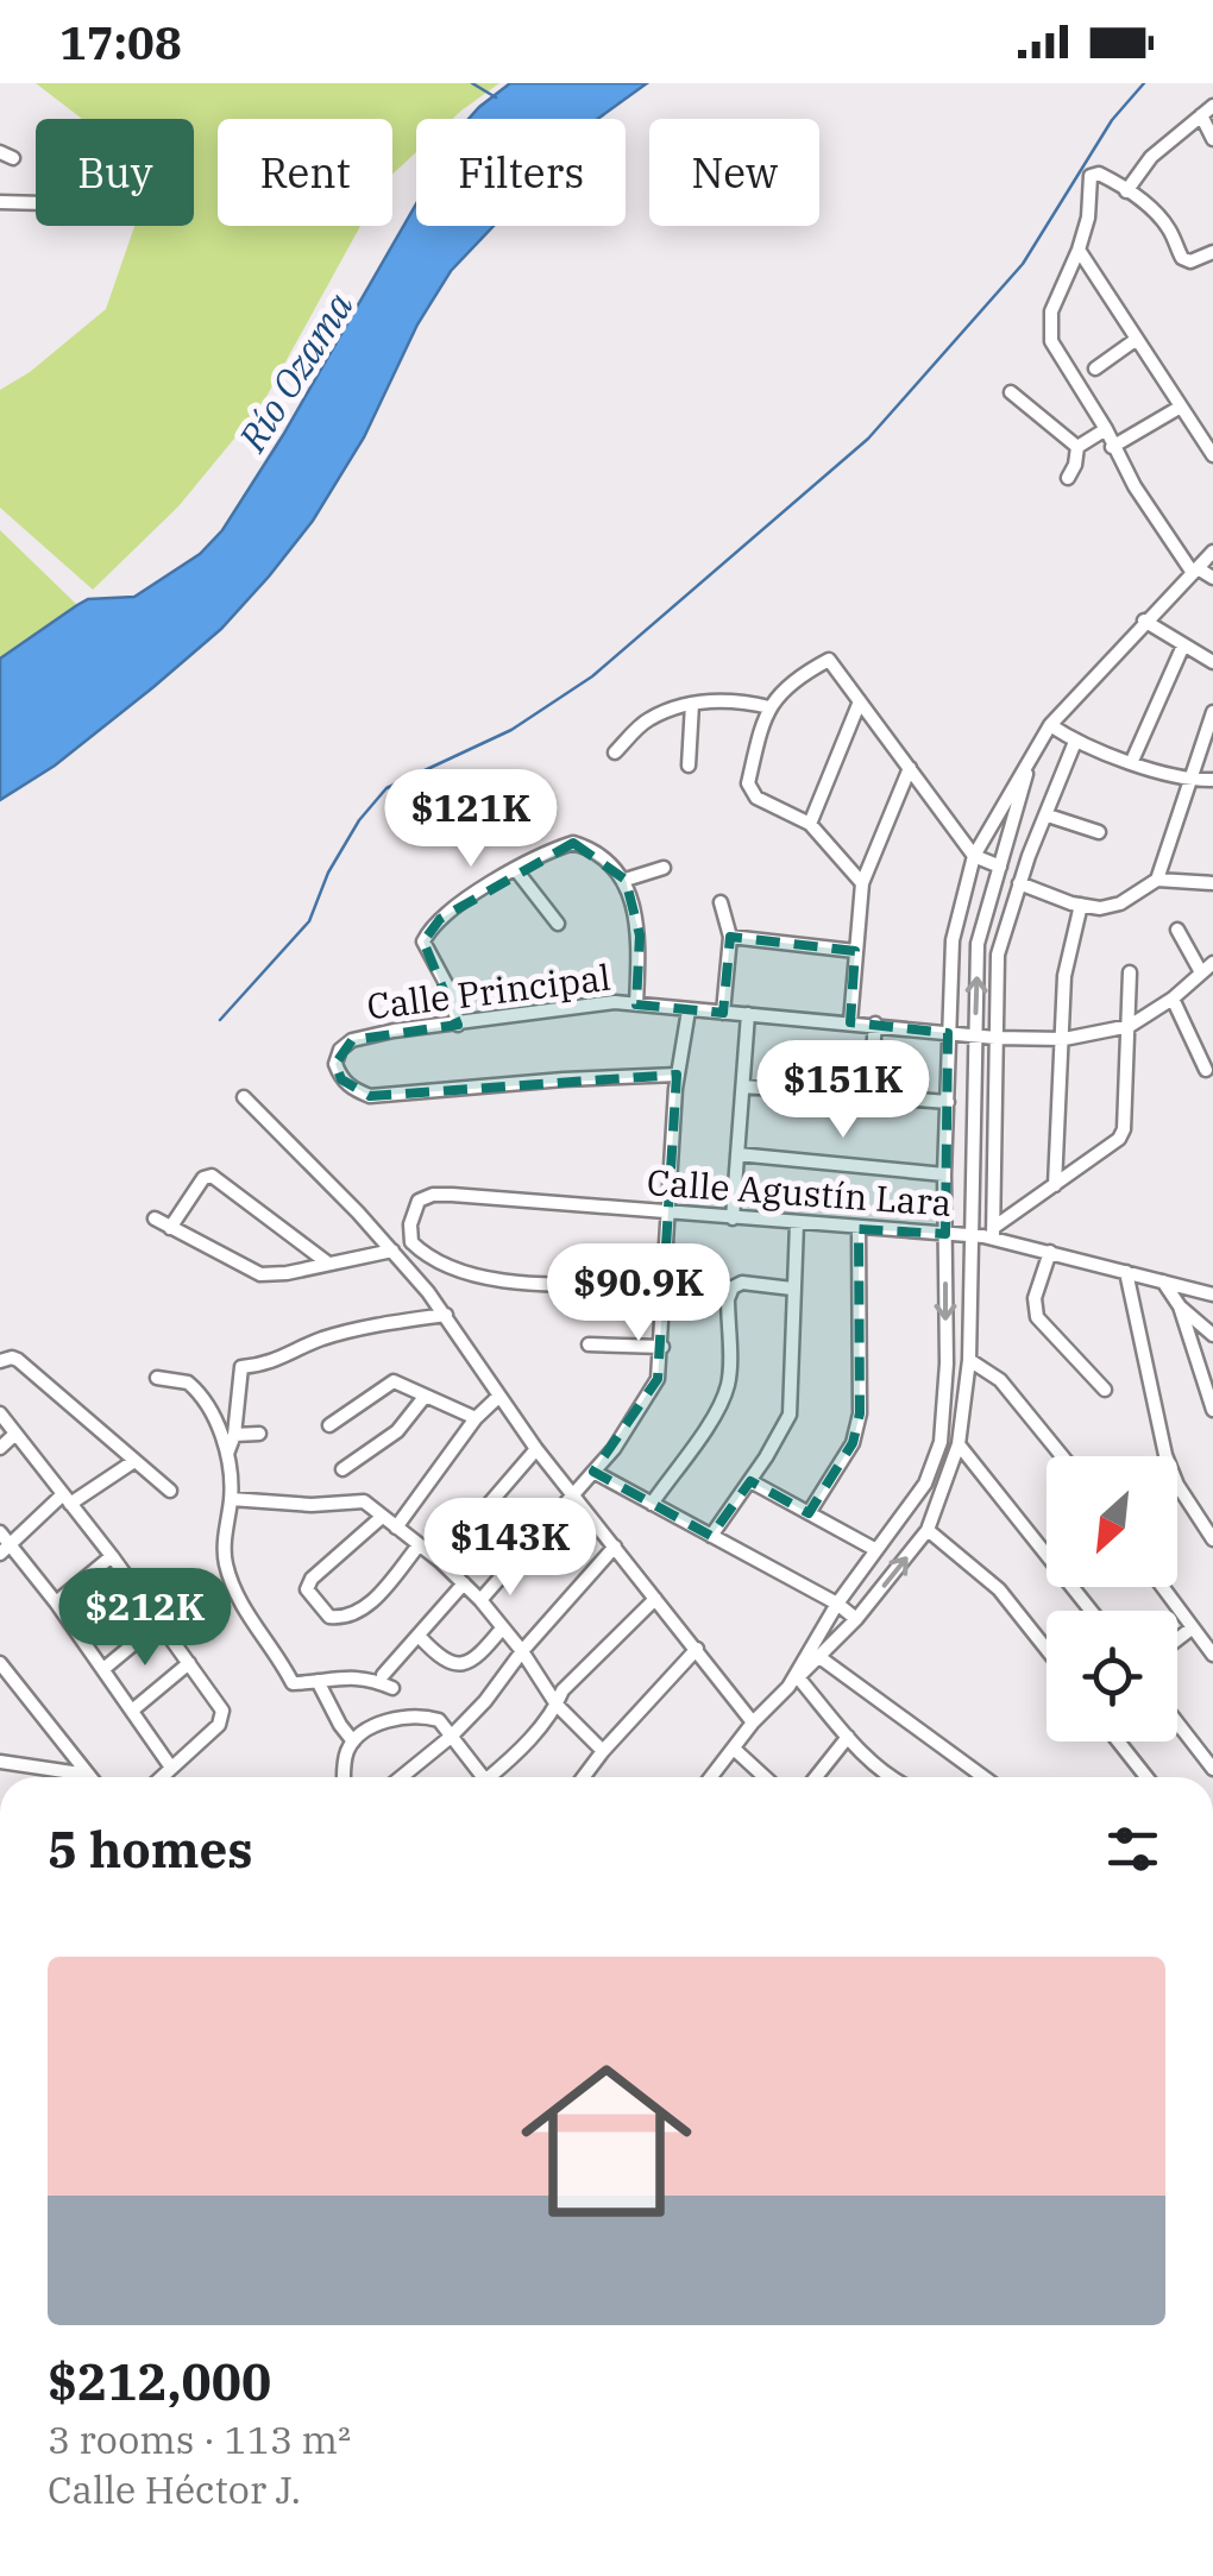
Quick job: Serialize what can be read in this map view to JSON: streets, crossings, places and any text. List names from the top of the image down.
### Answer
{
  "streets": {
    "street": ["Calle Principal", "Calle Agustín Lara"]
  },
  "water": ["Río Ozama"],
  "north": "bottom left",
  "page": {
    "status": "17:08",
    "chip": [
      "Buy",
      "Rent",
      "Filters",
      "New"
    ],
    "price": [
      "$121K",
      "$151K",
      "$90.9K",
      "$143K",
      "$212K"
    ],
    "heading": "5 homes",
    "list": [
      {
        "name": "$212,000",
        "note": "3 rooms · 113 m² · Calle Héctor J."
      }
    ]
  }
}
